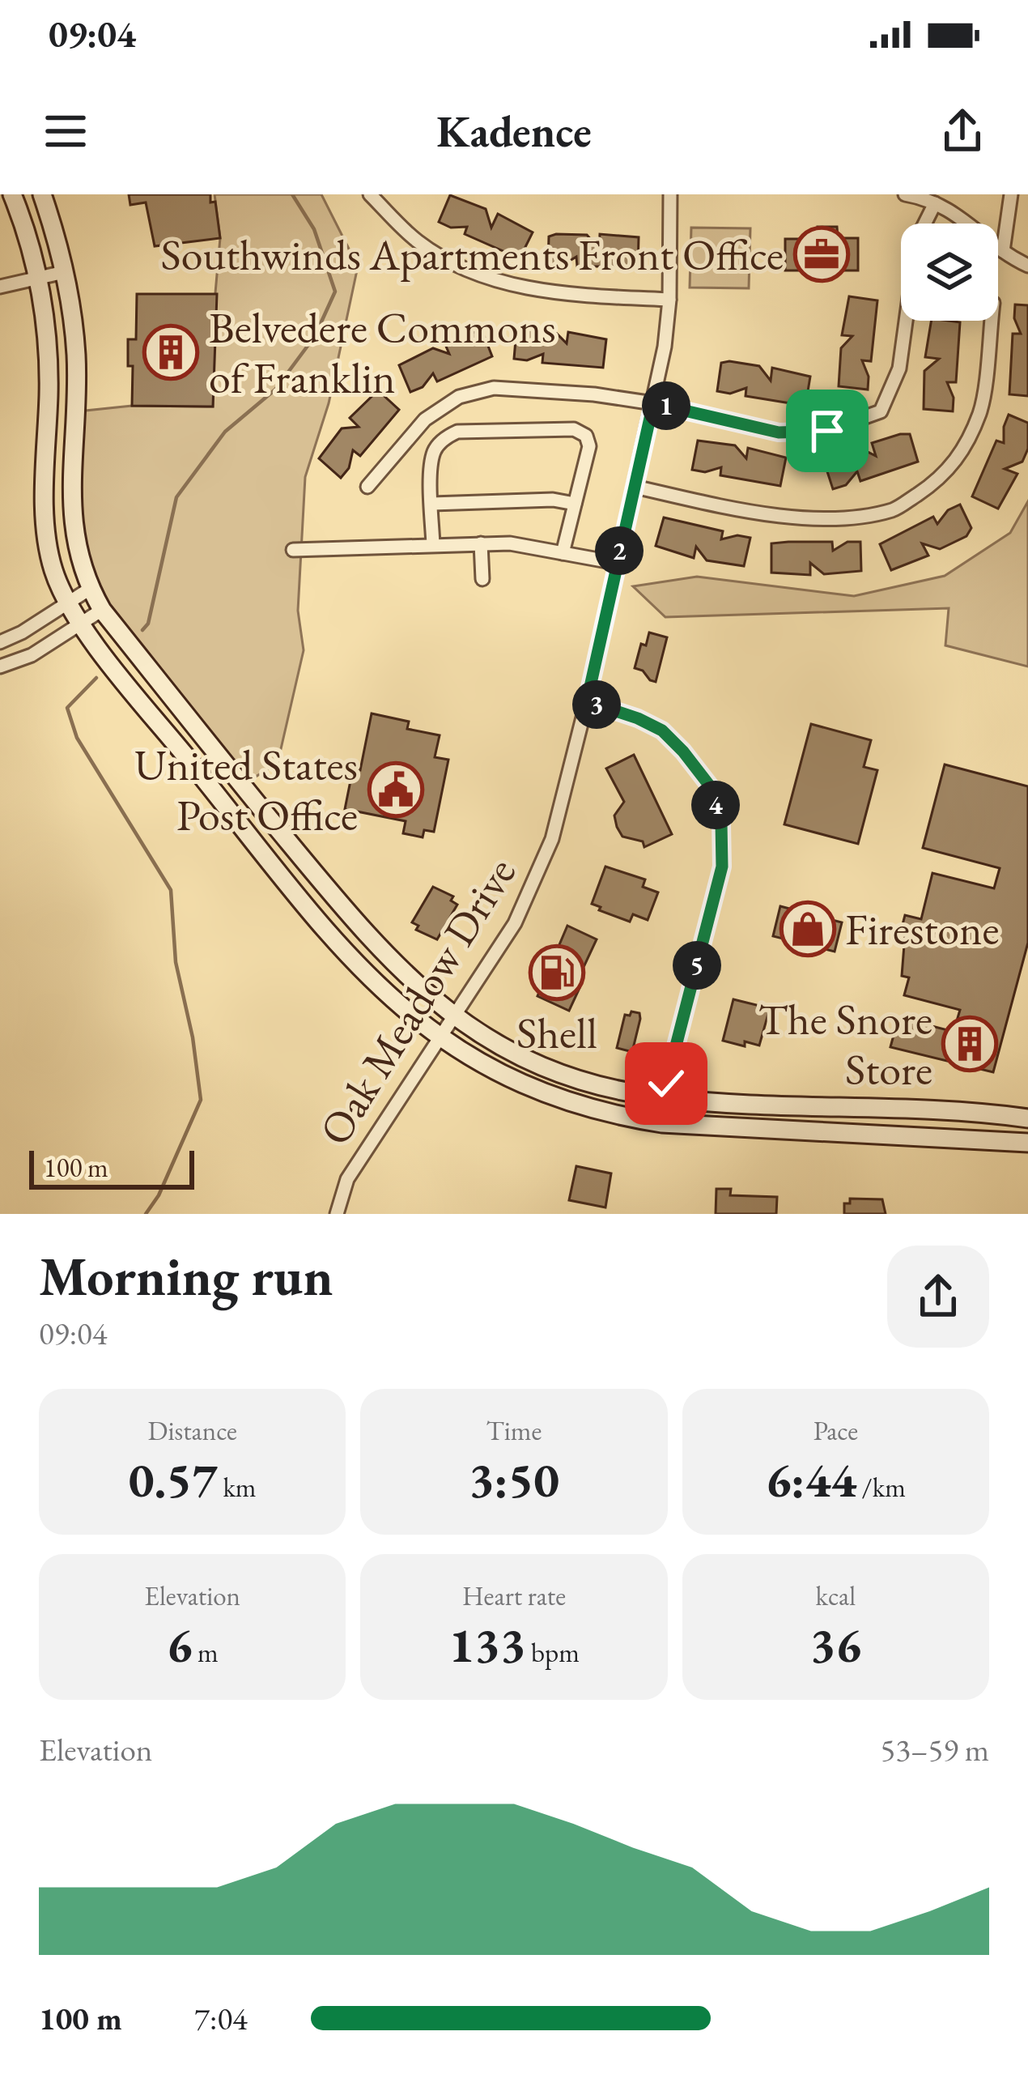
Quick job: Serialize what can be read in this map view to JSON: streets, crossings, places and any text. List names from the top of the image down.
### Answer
{
  "streets": {
    "street": ["Oak Meadow Drive"]
  },
  "places": {
    "office": ["Southwinds Apartments Front Office"],
    "building": ["Belvedere Commons of Franklin", "The Snore Store"],
    "public building": ["United States Post Office"],
    "shop": ["Firestone"],
    "fuel station": ["Shell"]
  },
  "scale_bar": "100 m",
  "page": {
    "status": "09:04",
    "header": "Kadence",
    "pins": [
      "1",
      "2",
      "3",
      "4",
      "5"
    ],
    "scale": "100 m",
    "heading": ["Morning run", "09:04"],
    "stats": [
      ["Distance", "0.57 km"],
      ["Time", "3:50"],
      ["Pace", "6:44 /km"],
      ["Elevation", "6 m"],
      ["Heart rate", "133 bpm"],
      ["kcal", "36"]
    ],
    "chart": ["Elevation", "53–59 m"],
    "list": [
      {
        "name": "100 m",
        "note": "7:04"
      }
    ]
  }
}
